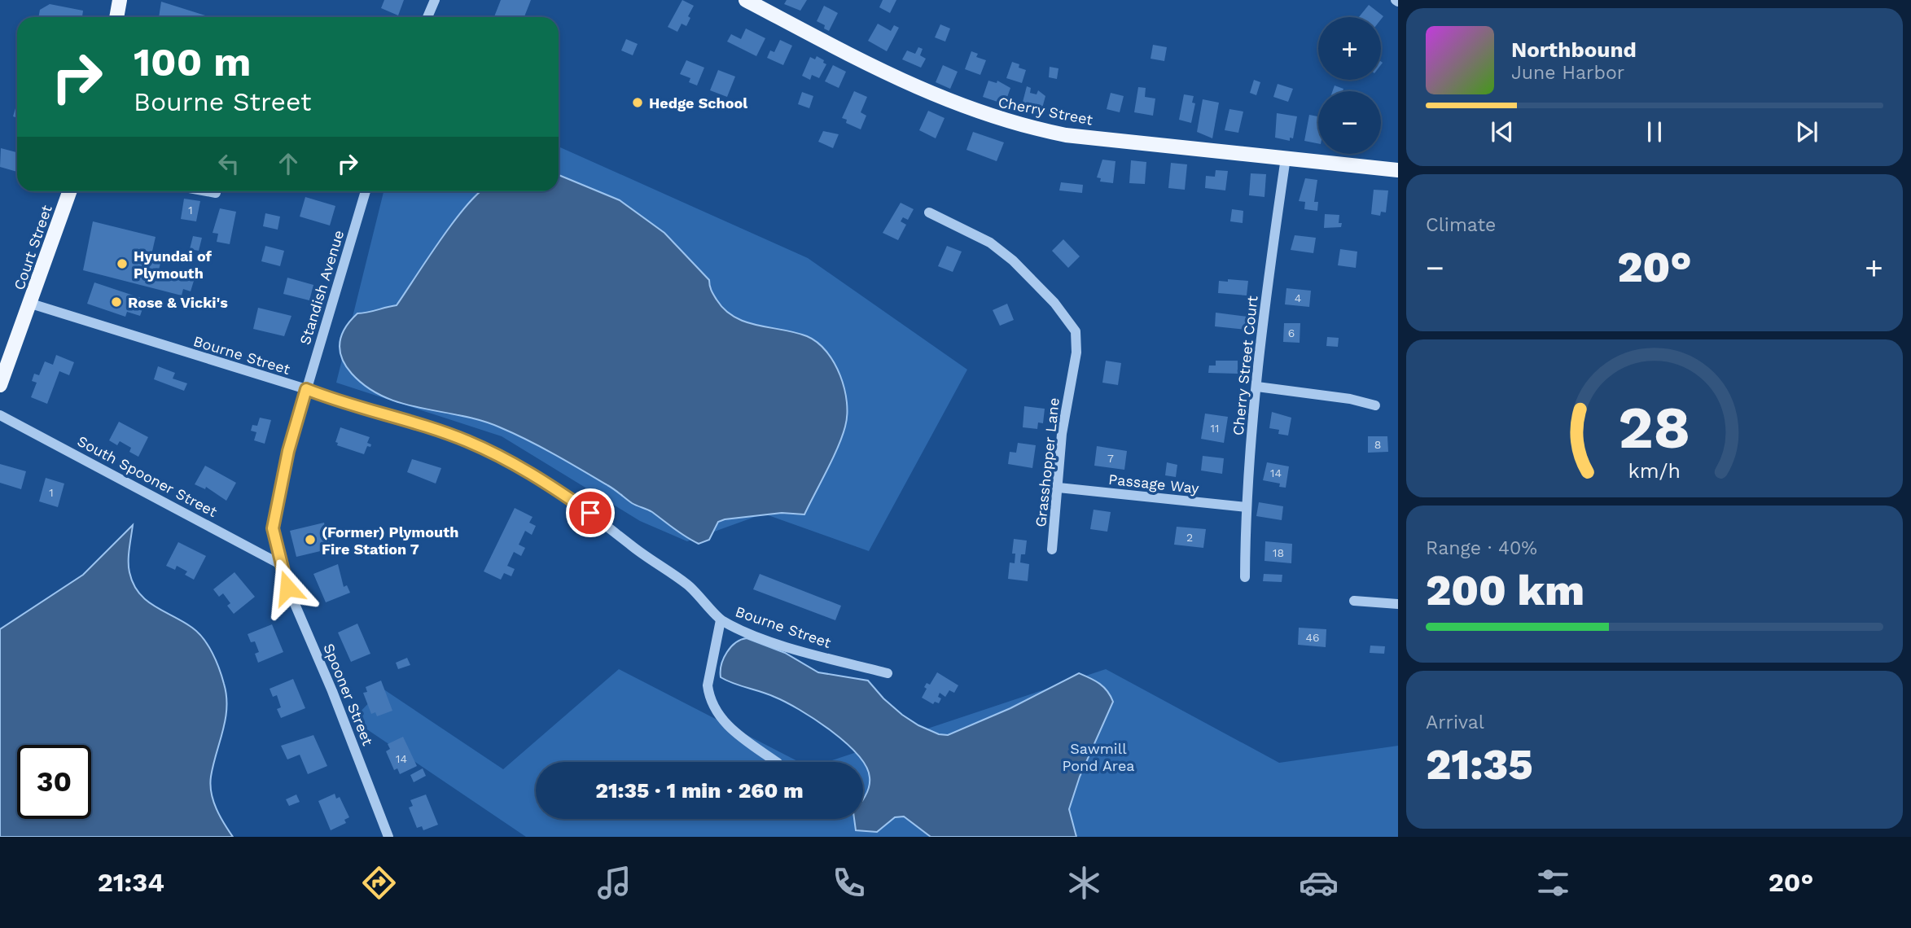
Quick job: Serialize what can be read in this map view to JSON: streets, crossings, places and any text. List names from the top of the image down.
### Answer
{
  "streets": {
    "main road": ["Cherry Street", "Court Street"],
    "street": [
      "Standish Avenue",
      "Bourne Street",
      "Cherry Street Court",
      "Grasshopper Lane",
      "South Spooner Street",
      "Passage Way",
      "Spooner Street"
    ]
  },
  "crossings": [
    ["Cherry Street", "Cherry Street Court"],
    ["Court Street", "Bourne Street"],
    ["Standish Avenue", "Bourne Street"],
    ["Standish Avenue", "South Spooner Street"],
    ["Standish Avenue", "Spooner Street"],
    ["Cherry Street Court", "Passage Way"],
    ["Grasshopper Lane", "Passage Way"],
    ["South Spooner Street", "Spooner Street"]
  ],
  "parks": ["Sawmill Pond Area"],
  "places": [
    "Hedge School",
    "Hyundai of Plymouth",
    "Rose & Vicki's",
    "(Former) Plymouth Fire Station 7"
  ],
  "house_numbers": [
    "1",
    "4",
    "6",
    "11",
    "8",
    "7",
    "14",
    "1",
    "2",
    "18",
    "46",
    "14"
  ],
  "page": {
    "map_buttons": ["+", "−"],
    "turn": ["100 m", "Bourne Street"],
    "song": ["Northbound", "June Harbor"],
    "tile": [
      "Climate",
      ["Range · 40%", "200 km"],
      ["Arrival", "21:35"]
    ],
    "heat": ["−", "20°", "+"],
    "limit": "30",
    "trip": "21:35 · 1 min · 260 m",
    "tabs": ["21:34", "20°"],
    "gauge": ["28", "km/h"]
  }
}
